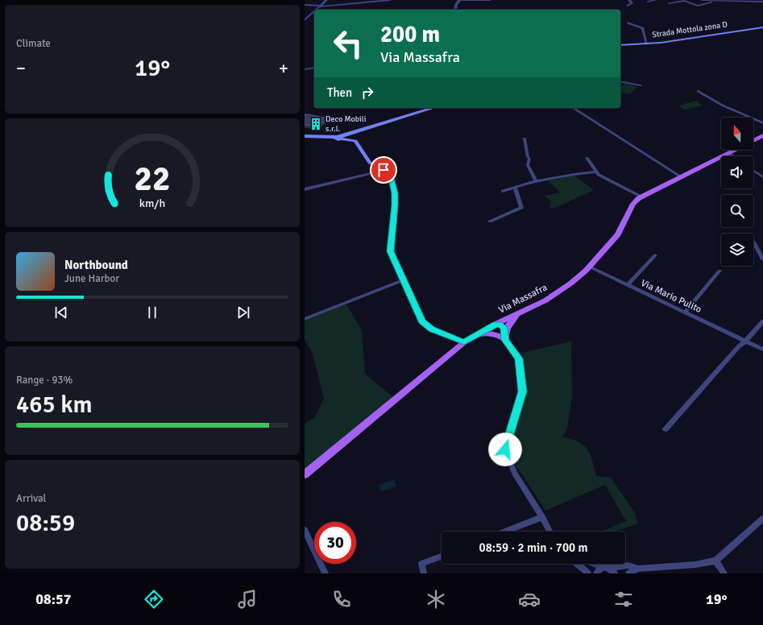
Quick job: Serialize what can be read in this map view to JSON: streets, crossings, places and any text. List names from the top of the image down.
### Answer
{
  "streets": {
    "main road": ["Strada Mottola zona D", "Via Massafra"],
    "street": ["Via Mario Pulito"]
  },
  "crossings": [
    ["Via Mario Pulito", "Via Massafra"]
  ],
  "places": {
    "building": ["Deco Mobili s.r.l."]
  },
  "north": "top",
  "page": {
    "tile": [
      "Climate",
      ["Range · 93%", "465 km"],
      ["Arrival", "08:59"]
    ],
    "turn": ["200 m", "Via Massafra"],
    "heat": ["−", "19°", "+"],
    "then": "Then",
    "song": ["Northbound", "June Harbor"],
    "limit": "30",
    "trip": "08:59 · 2 min · 700 m",
    "tabs": ["08:57", "19°"],
    "gauge": ["22", "km/h"]
  }
}
